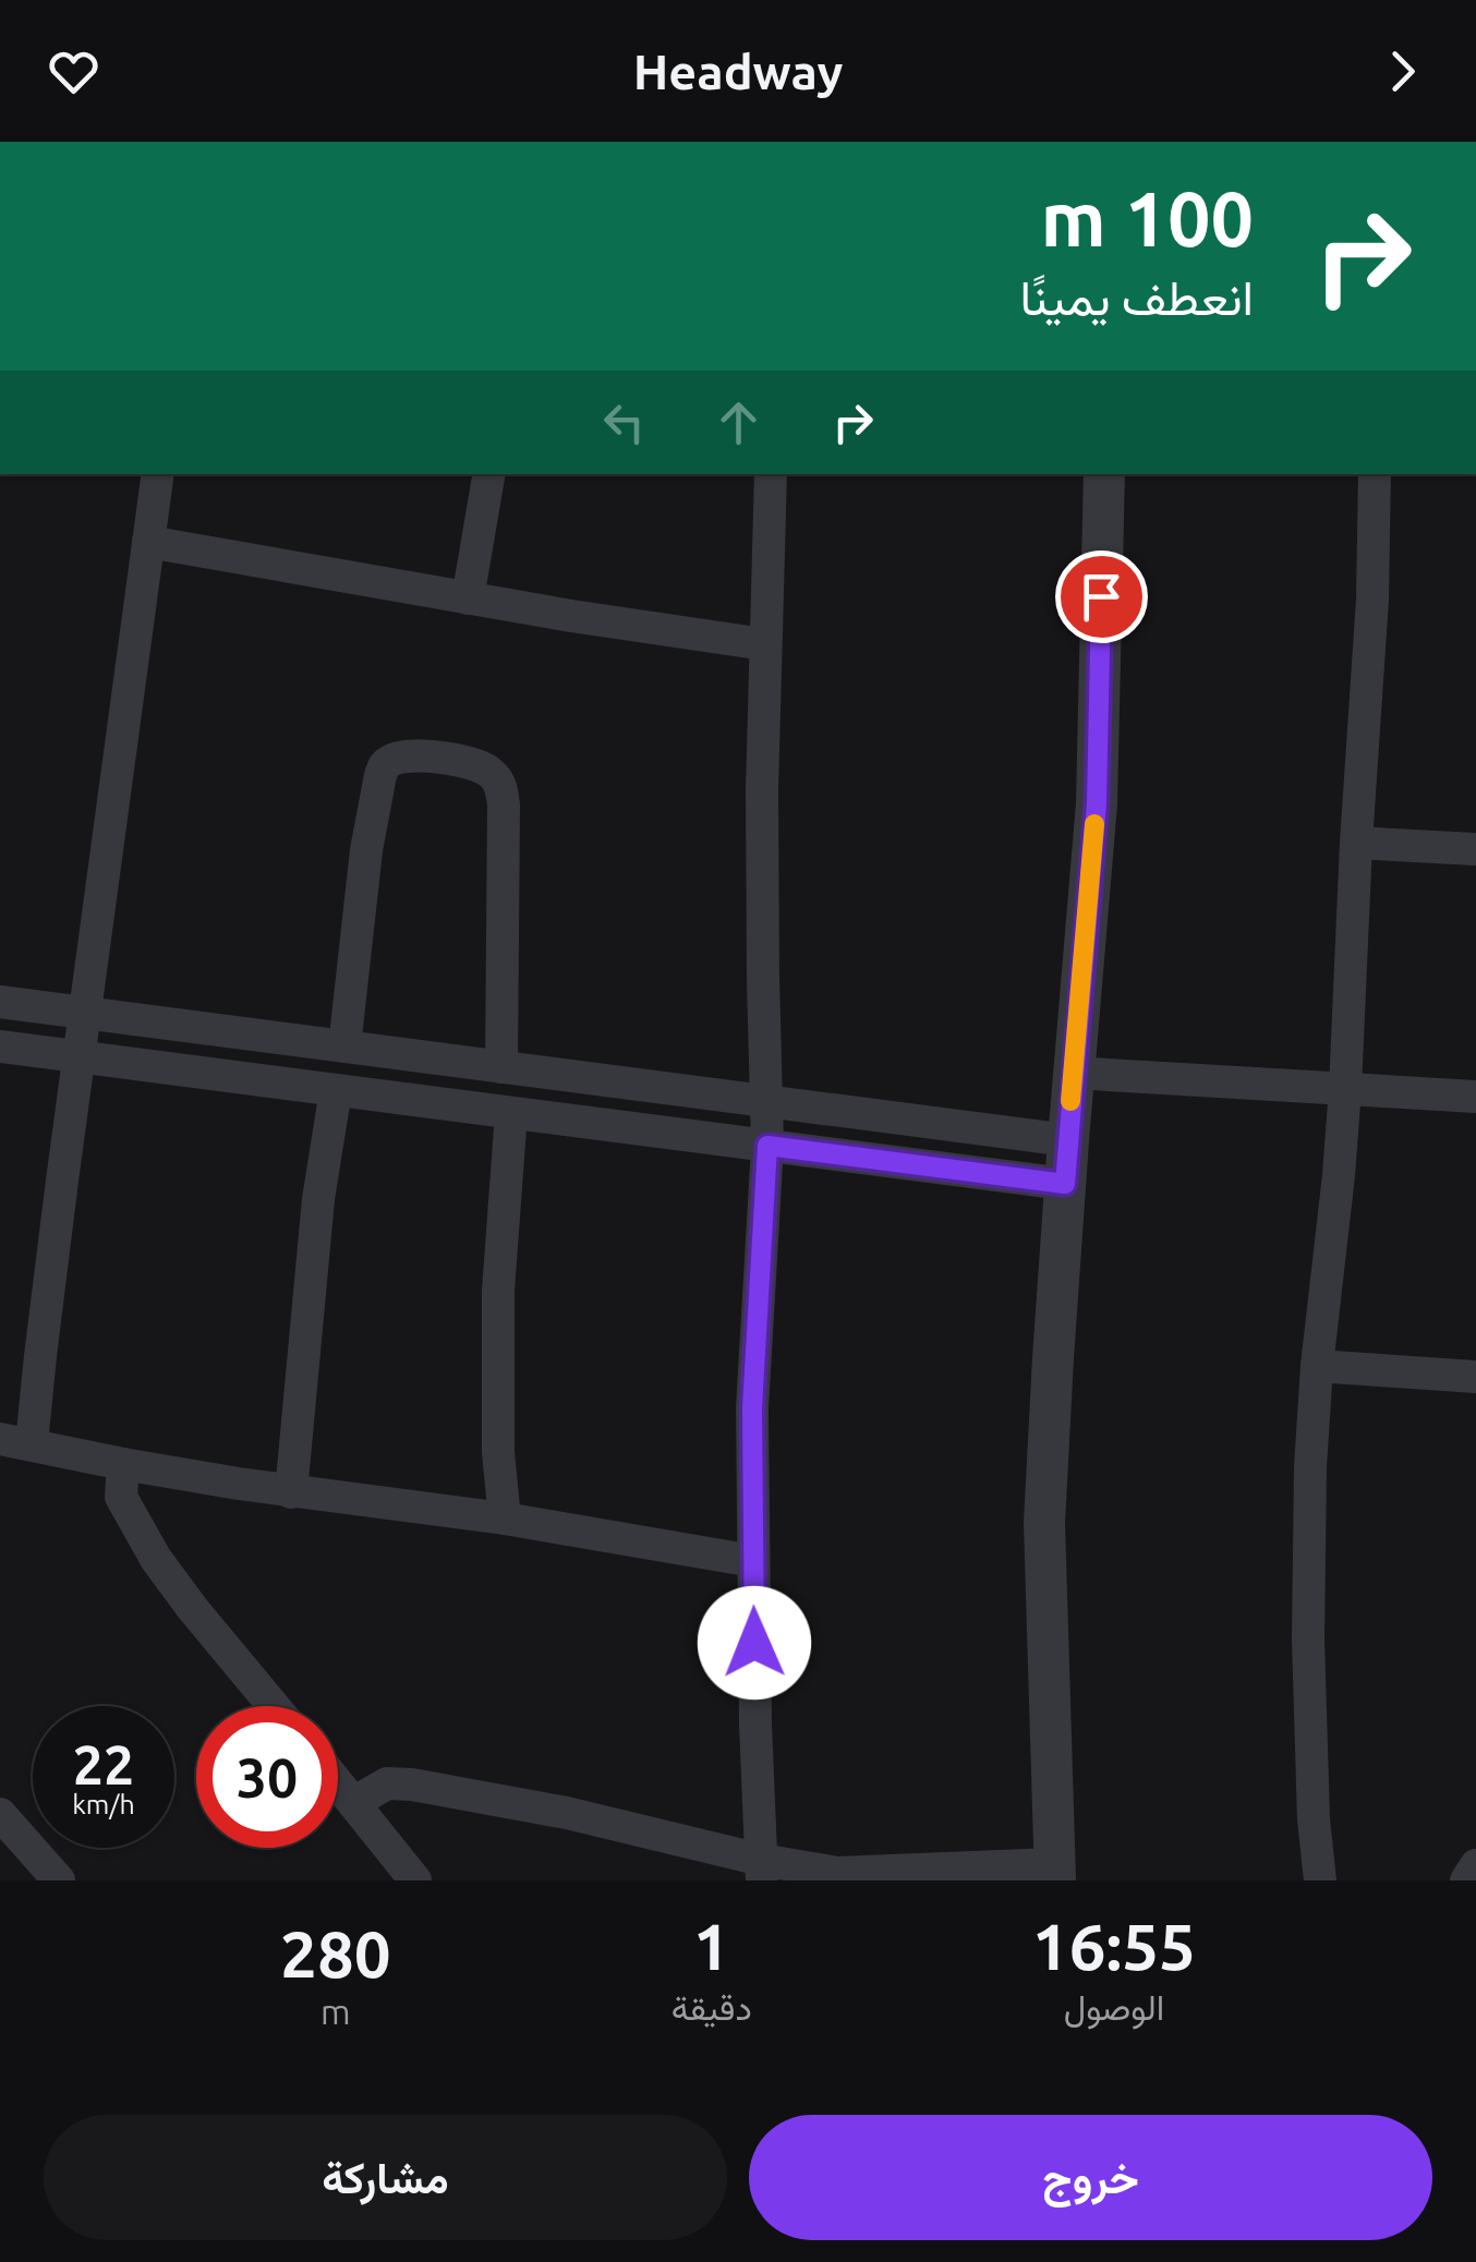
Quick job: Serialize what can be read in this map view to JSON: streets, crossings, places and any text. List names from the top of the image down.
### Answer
{
  "page": {
    "header": "Headway",
    "turn": ["100 m", "انعطف يمينًا"],
    "speed": "22 km/h",
    "limit": "30",
    "eta": [
      "16:55",
      "الوصول",
      "1",
      "دقيقة",
      "280",
      "m"
    ],
    "buttons": ["خروج", "مشاركة"]
  }
}
